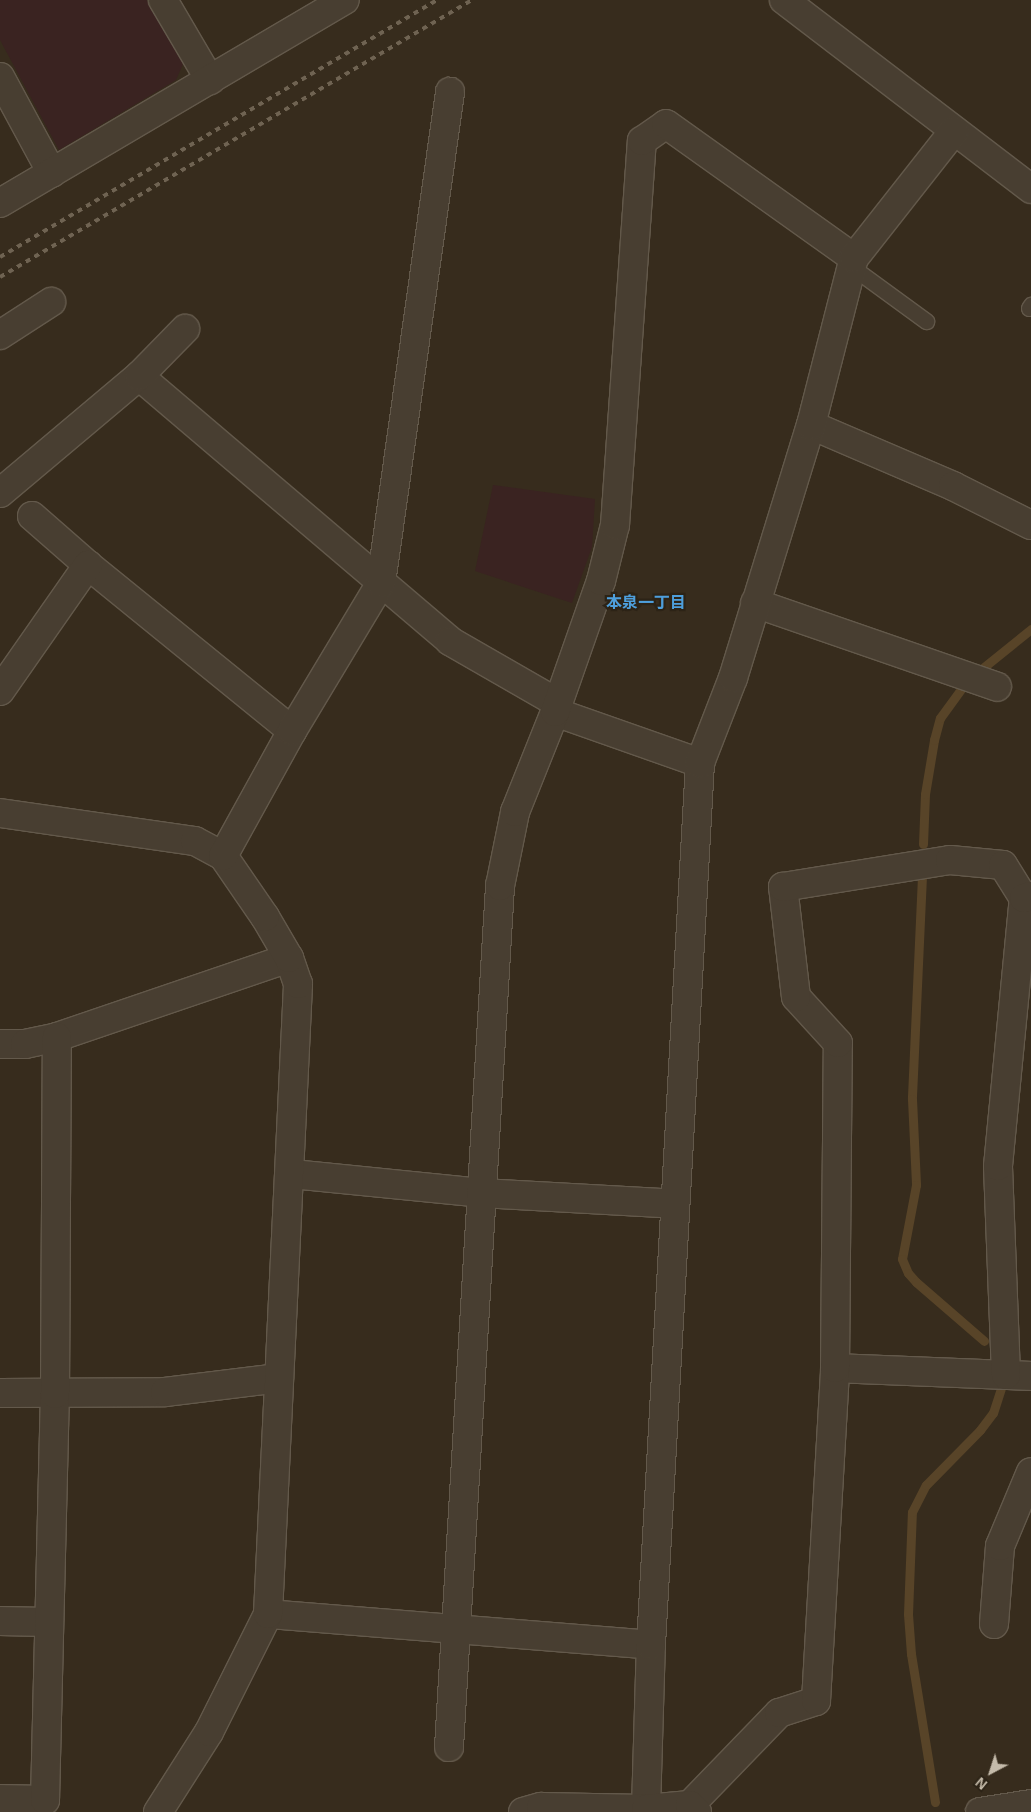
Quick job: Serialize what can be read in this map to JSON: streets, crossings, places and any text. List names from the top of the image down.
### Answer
{
  "districts": ["本泉一丁目"],
  "north": "bottom left"
}
